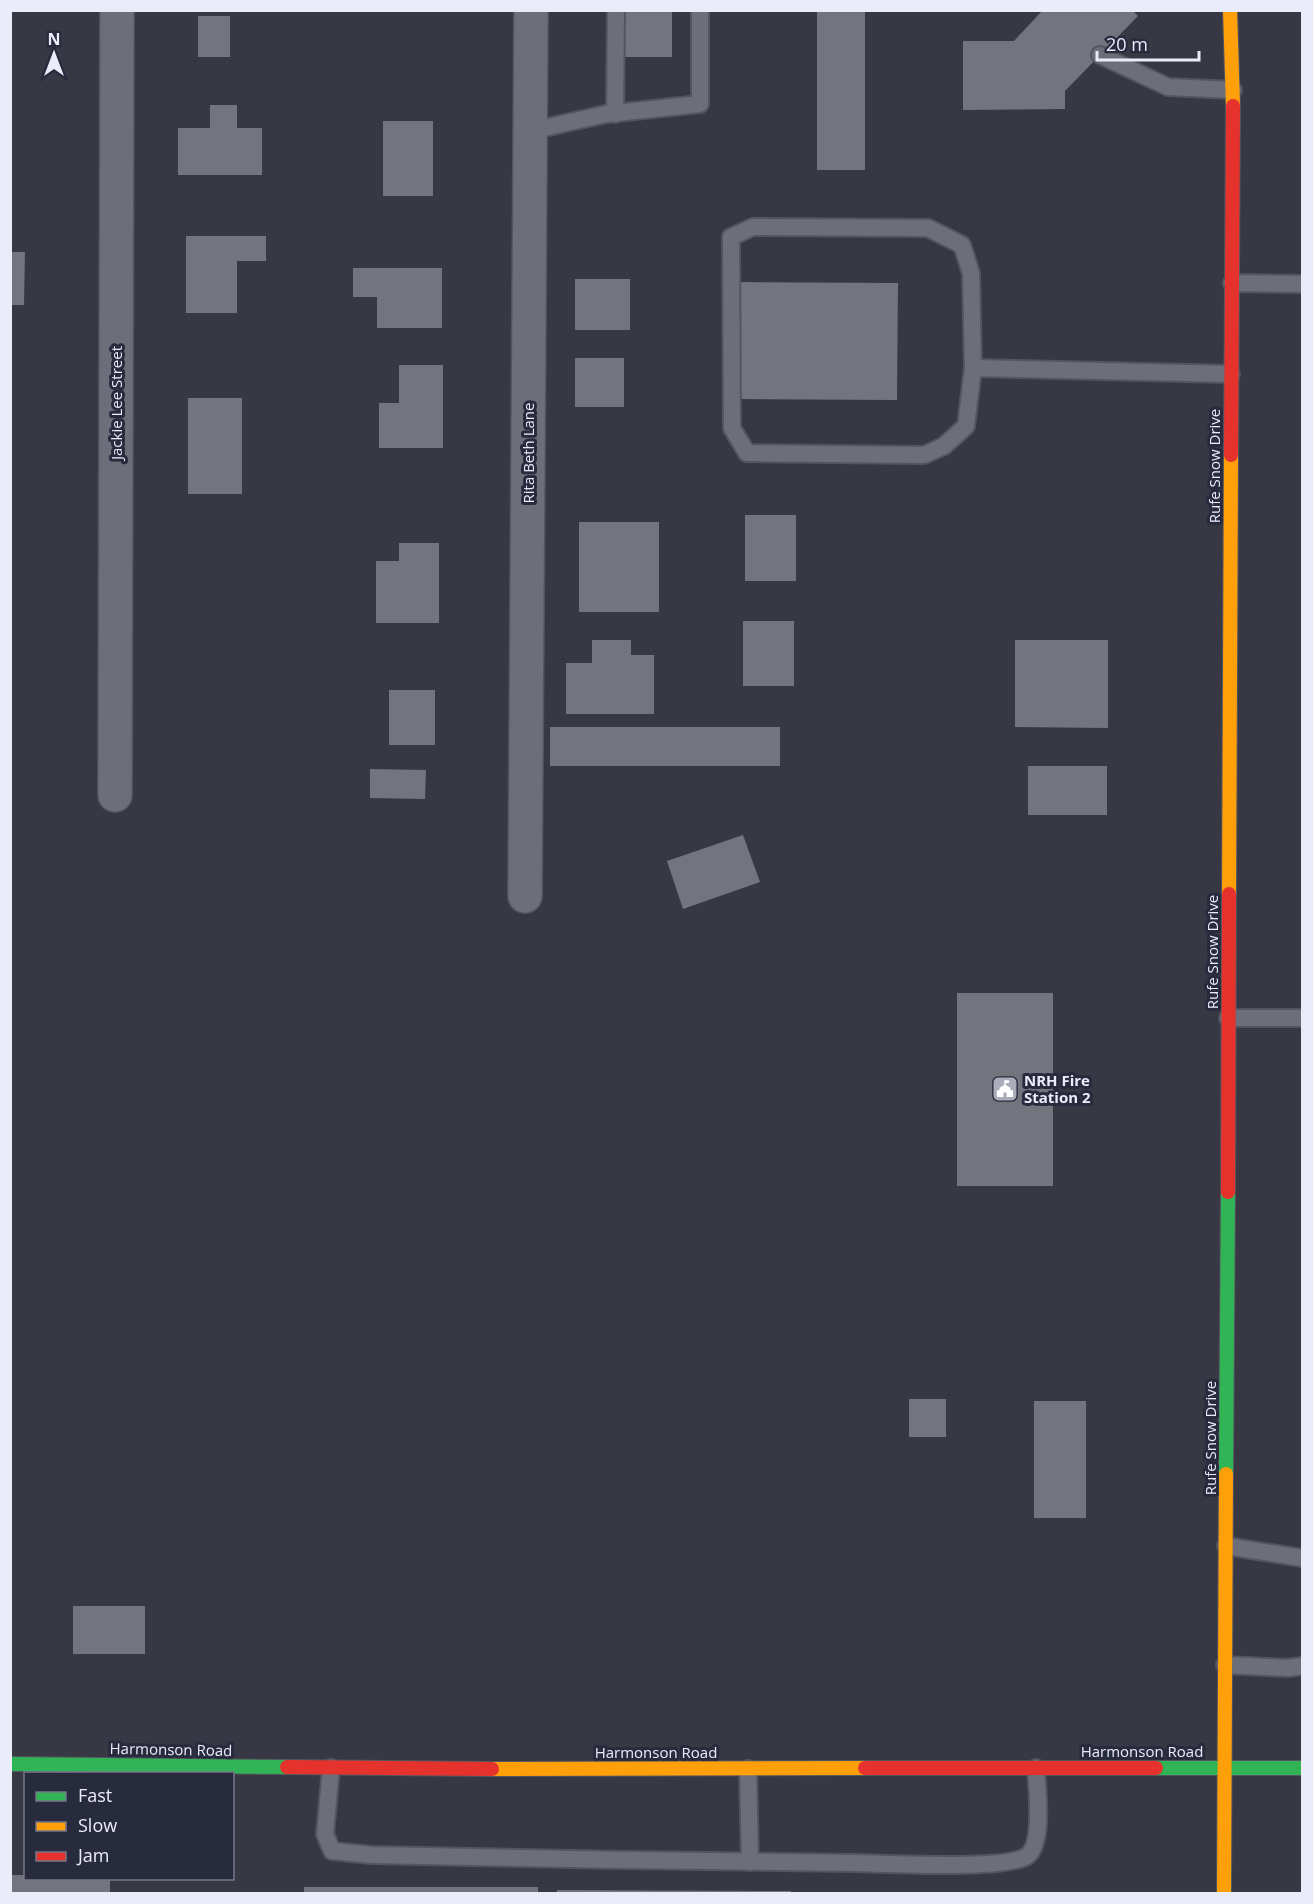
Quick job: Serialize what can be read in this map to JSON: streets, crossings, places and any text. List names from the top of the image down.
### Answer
{
  "streets": {
    "main road": ["Rufe Snow Drive", "Harmonson Road"],
    "street": ["Jackie Lee Street", "Rita Beth Lane"]
  },
  "crossings": [
    ["Rufe Snow Drive", "Harmonson Road"]
  ],
  "places": {
    "public building": ["NRH Fire Station 2"]
  },
  "legend": ["Fast", "Slow", "Jam"],
  "scale_bar": "20 m",
  "north": "top"
}
